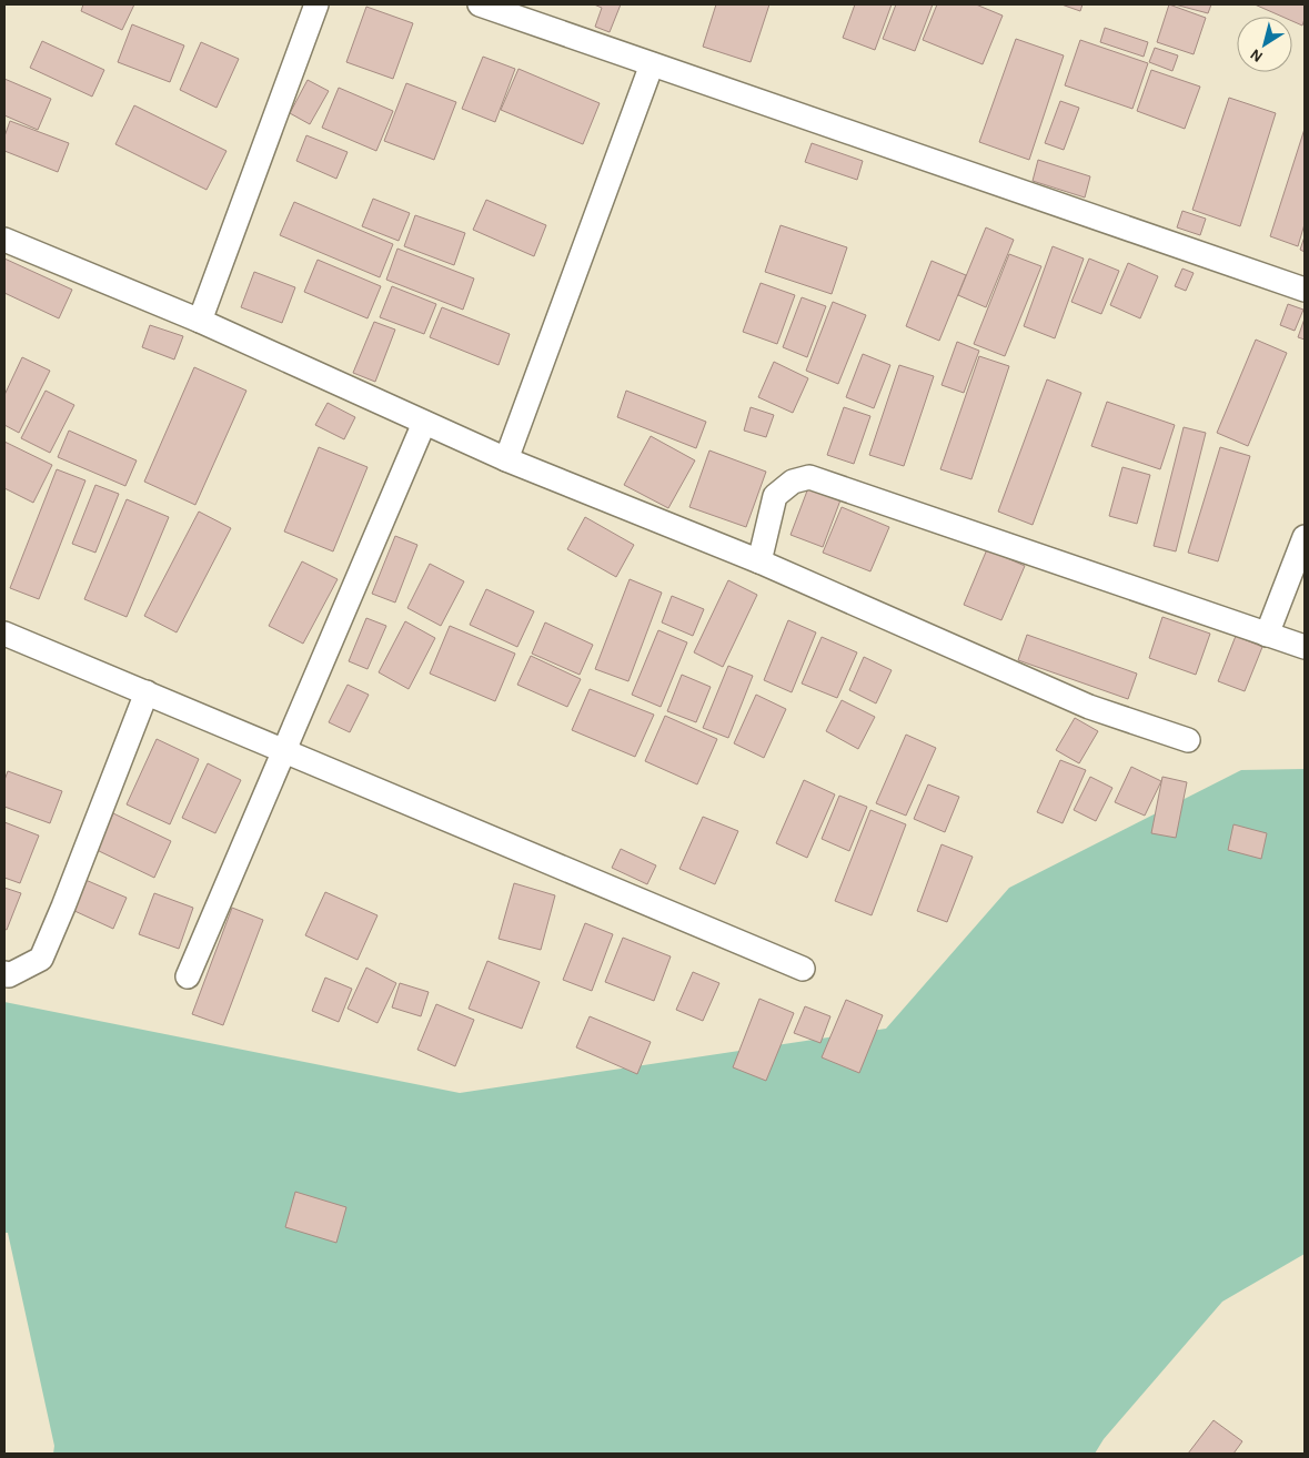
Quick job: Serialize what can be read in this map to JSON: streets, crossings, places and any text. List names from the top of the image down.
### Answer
{
  "north": "bottom left"
}
